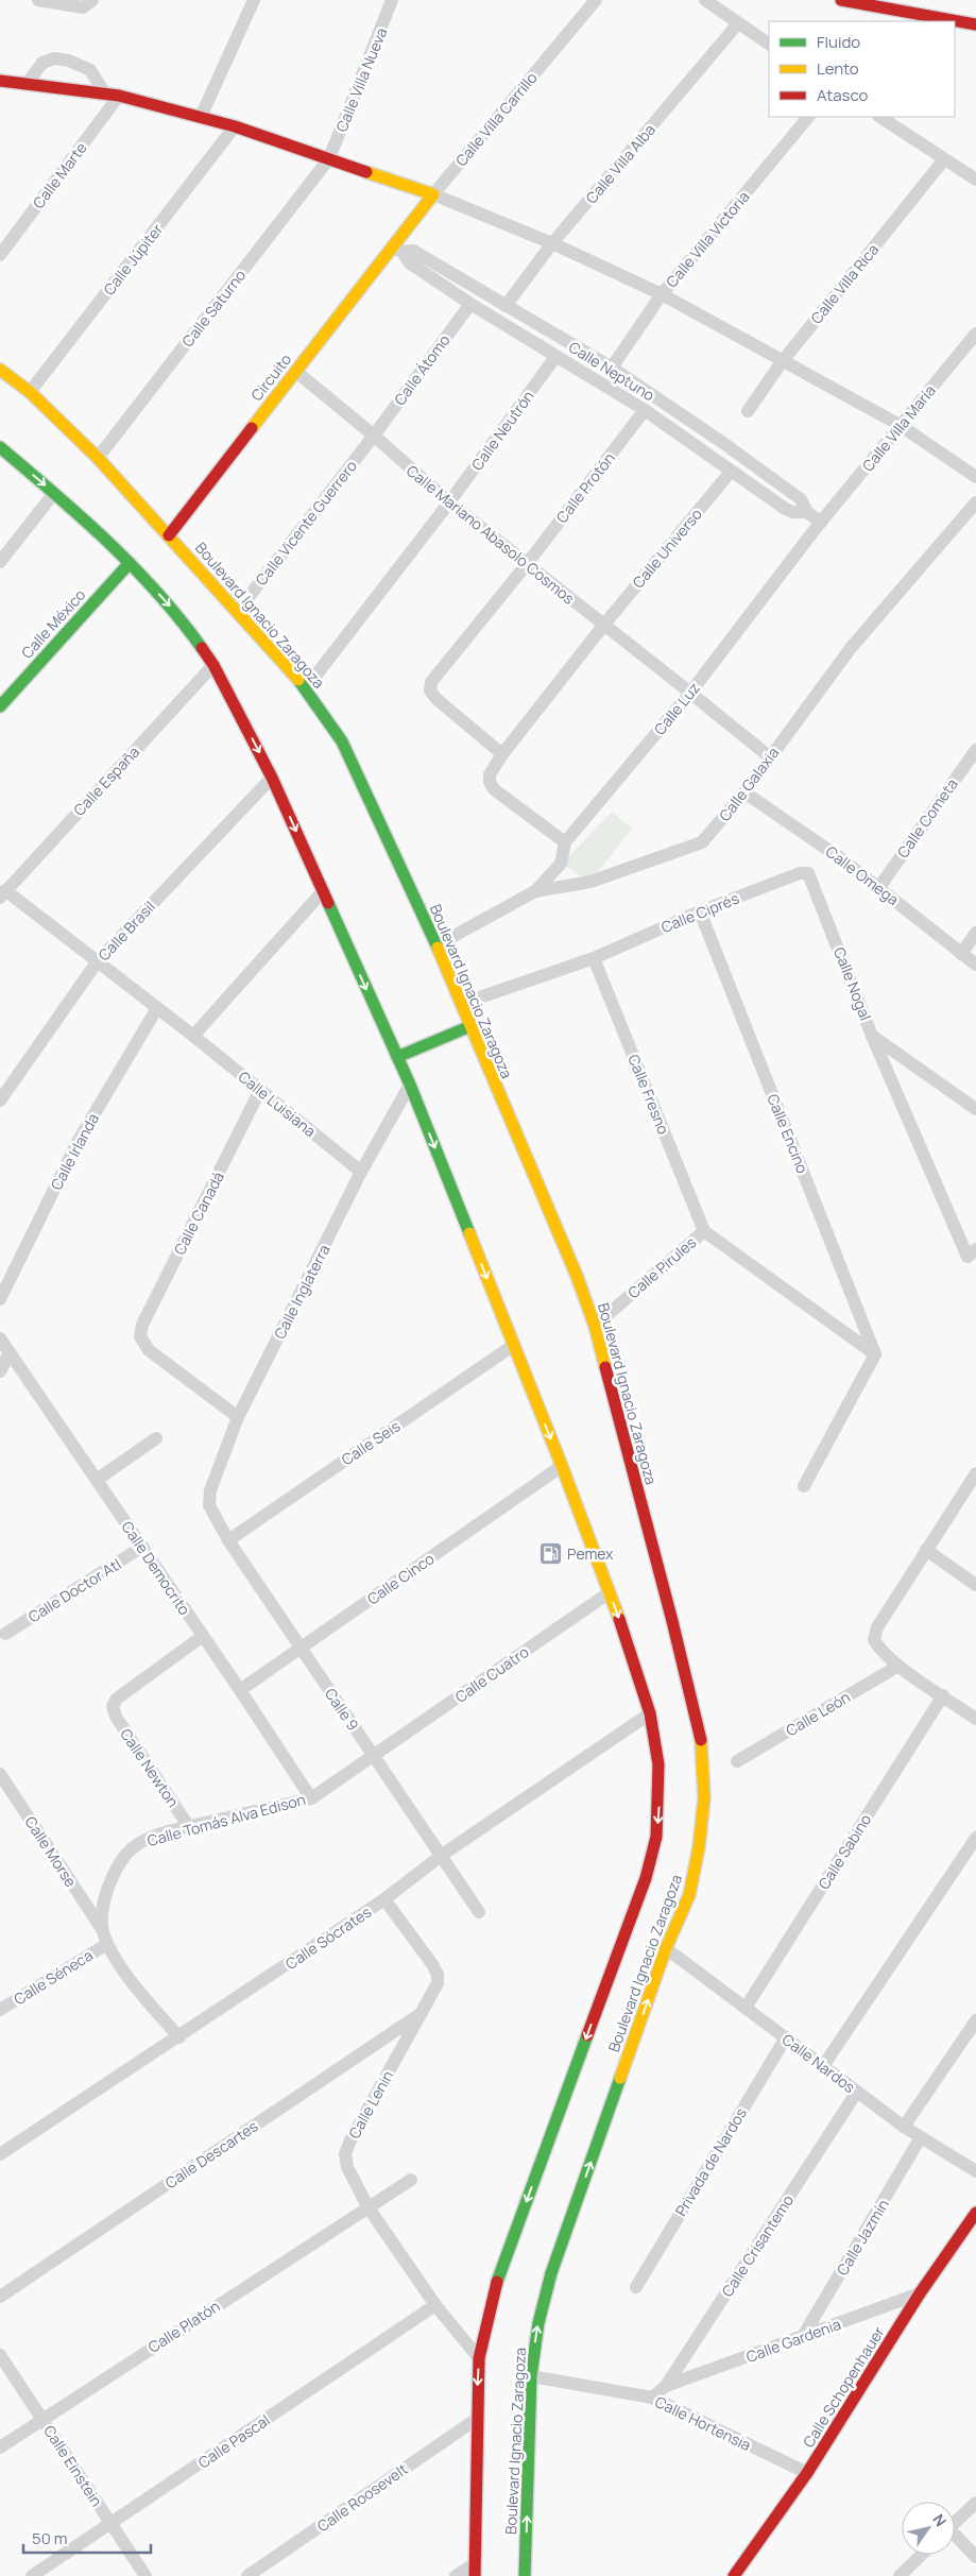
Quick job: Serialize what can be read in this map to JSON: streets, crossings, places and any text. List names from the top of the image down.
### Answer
{
  "streets": {
    "main road": [
      "Calle Villa Carrillo",
      "Circuito",
      "Boulevard Ignacio Zaragoza",
      "Calle México",
      "Calle Schopenhauer"
    ],
    "street": [
      "Calle Villa Nueva",
      "Calle Villa Alba",
      "Calle Marte",
      "Calle Villa Victoria",
      "Calle Júpiter",
      "Calle Villa Rica",
      "Calle Saturno",
      "Calle Átomo",
      "Calle Neptuno",
      "Calle Villa María",
      "Calle Neutrón",
      "Calle Protón",
      "Calle Vicente Guerrero",
      "Calle Mariano Abasolo Cosmos",
      "Calle Universo",
      "Calle Luz",
      "Calle España",
      "Calle Galaxia",
      "Calle Cometa",
      "Calle Omega",
      "Calle Ciprés",
      "Calle Brasil",
      "Calle Nogal",
      "Calle Fresno",
      "Calle Luisiana",
      "Calle Encino",
      "Calle Irlanda",
      "Calle Canadá",
      "Calle Pirules",
      "Calle Inglaterra",
      "Calle Seis",
      "Calle Democrito",
      "Calle Cinco",
      "Calle Doctor Atl",
      "Calle Cuatro",
      "Calle 9",
      "Calle León",
      "Calle Newton",
      "Calle Tomás Alva Edison",
      "Calle Morse",
      "Calle Sabino",
      "Calle Sócrates",
      "Calle Séneca",
      "Calle Nardos",
      "Calle Lenin",
      "Calle Descartes",
      "Privada de Nardos",
      "Calle Jazmín",
      "Calle Crisantemo",
      "Calle Platón",
      "Calle Gardenia",
      "Calle Hortensia",
      "Calle Pascal",
      "Calle Einstein",
      "Calle Roosevelt"
    ]
  },
  "crossings": [
    ["Calle Villa Nueva", "Calle Saturno"],
    ["Calle Villa Carrillo", "Calle Neptuno"],
    ["Calle Villa Carrillo", "Circuito"],
    ["Calle Villa Alba", "Calle Neptuno"],
    ["Calle Villa Victoria", "Calle Neptuno"],
    ["Calle Júpiter", "Boulevard Ignacio Zaragoza"],
    ["Calle Saturno", "Boulevard Ignacio Zaragoza"],
    ["Calle Átomo", "Calle Neptuno"],
    ["Calle Átomo", "Calle Vicente Guerrero"],
    ["Calle Átomo", "Calle Mariano Abasolo Cosmos"],
    ["Calle Neptuno", "Circuito"],
    ["Calle Neptuno", "Calle Villa María"],
    ["Calle Neptuno", "Calle Neutrón"],
    ["Calle Neptuno", "Calle Protón"],
    ["Calle Neptuno", "Calle Universo"],
    ["Calle Neptuno", "Calle Luz"],
    ["Circuito", "Calle Mariano Abasolo Cosmos"],
    ["Circuito", "Boulevard Ignacio Zaragoza"],
    ["Calle Villa María", "Calle Luz"],
    ["Calle Neutrón", "Calle Mariano Abasolo Cosmos"],
    ["Calle Neutrón", "Boulevard Ignacio Zaragoza"],
    ["Calle Protón", "Calle Mariano Abasolo Cosmos"],
    ["Calle Protón", "Calle Universo"],
    ["Calle Vicente Guerrero", "Calle Mariano Abasolo Cosmos"],
    ["Calle Vicente Guerrero", "Boulevard Ignacio Zaragoza"],
    ["Calle Mariano Abasolo Cosmos", "Calle Universo"],
    ["Calle Mariano Abasolo Cosmos", "Calle Luz"],
    ["Calle Mariano Abasolo Cosmos", "Calle Galaxia"],
    ["Calle Universo", "Calle Luz"],
    ["Boulevard Ignacio Zaragoza", "Calle México"],
    ["Boulevard Ignacio Zaragoza", "Calle España"],
    ["Boulevard Ignacio Zaragoza", "Calle Galaxia"],
    ["Boulevard Ignacio Zaragoza", "Calle Ciprés"],
    ["Boulevard Ignacio Zaragoza", "Calle Brasil"],
    ["Boulevard Ignacio Zaragoza", "Calle Pirules"],
    ["Boulevard Ignacio Zaragoza", "Calle Inglaterra"],
    ["Boulevard Ignacio Zaragoza", "Calle Seis"],
    ["Boulevard Ignacio Zaragoza", "Calle Cinco"],
    ["Boulevard Ignacio Zaragoza", "Calle Cuatro"],
    ["Boulevard Ignacio Zaragoza", "Calle Sócrates"],
    ["Boulevard Ignacio Zaragoza", "Calle Nardos"],
    ["Boulevard Ignacio Zaragoza", "Calle Lenin"],
    ["Boulevard Ignacio Zaragoza", "Calle Hortensia"],
    ["Boulevard Ignacio Zaragoza", "Calle Roosevelt"],
    ["Calle Luz", "Calle Galaxia"],
    ["Calle España", "Calle Luisiana"],
    ["Calle Galaxia", "Calle Omega"],
    ["Calle Cometa", "Calle Omega"],
    ["Calle Ciprés", "Calle Nogal"],
    ["Calle Ciprés", "Calle Fresno"],
    ["Calle Ciprés", "Calle Encino"],
    ["Calle Brasil", "Calle Luisiana"],
    ["Calle Fresno", "Calle Pirules"],
    ["Calle Luisiana", "Calle Irlanda"],
    ["Calle Luisiana", "Calle Canadá"],
    ["Calle Luisiana", "Calle Inglaterra"],
    ["Calle Canadá", "Calle Inglaterra"],
    ["Calle Inglaterra", "Calle 9"],
    ["Calle Seis", "Calle 9"],
    ["Calle Democrito", "Calle Cinco"],
    ["Calle Democrito", "Calle Doctor Atl"],
    ["Calle Democrito", "Calle Newton"],
    ["Calle Democrito", "Calle Tomás Alva Edison"],
    ["Calle Cinco", "Calle 9"],
    ["Calle Cuatro", "Calle 9"],
    ["Calle Cuatro", "Calle Tomás Alva Edison"],
    ["Calle 9", "Calle Tomás Alva Edison"],
    ["Calle 9", "Calle Sócrates"],
    ["Calle Newton", "Calle Tomás Alva Edison"],
    ["Calle Tomás Alva Edison", "Calle Morse"],
    ["Calle Tomás Alva Edison", "Calle Sócrates"],
    ["Calle Tomás Alva Edison", "Calle Séneca"],
    ["Calle Sabino", "Calle Nardos"],
    ["Calle Sócrates", "Calle Lenin"],
    ["Calle Nardos", "Privada de Nardos"],
    ["Calle Nardos", "Calle Jazmín"],
    ["Calle Nardos", "Calle Crisantemo"],
    ["Calle Lenin", "Calle Descartes"],
    ["Calle Lenin", "Calle Platón"],
    ["Calle Lenin", "Calle Pascal"],
    ["Calle Jazmín", "Calle Gardenia"],
    ["Calle Crisantemo", "Calle Gardenia"],
    ["Calle Crisantemo", "Calle Hortensia"],
    ["Calle Platón", "Calle Einstein"],
    ["Calle Gardenia", "Calle Schopenhauer"],
    ["Calle Schopenhauer", "Calle Hortensia"],
    ["Calle Pascal", "Calle Einstein"]
  ],
  "places": {
    "fuel station": ["Pemex"]
  },
  "legend": ["Fluido", "Lento", "Atasco"],
  "scale_bar": "50 m",
  "north": "top right"
}
